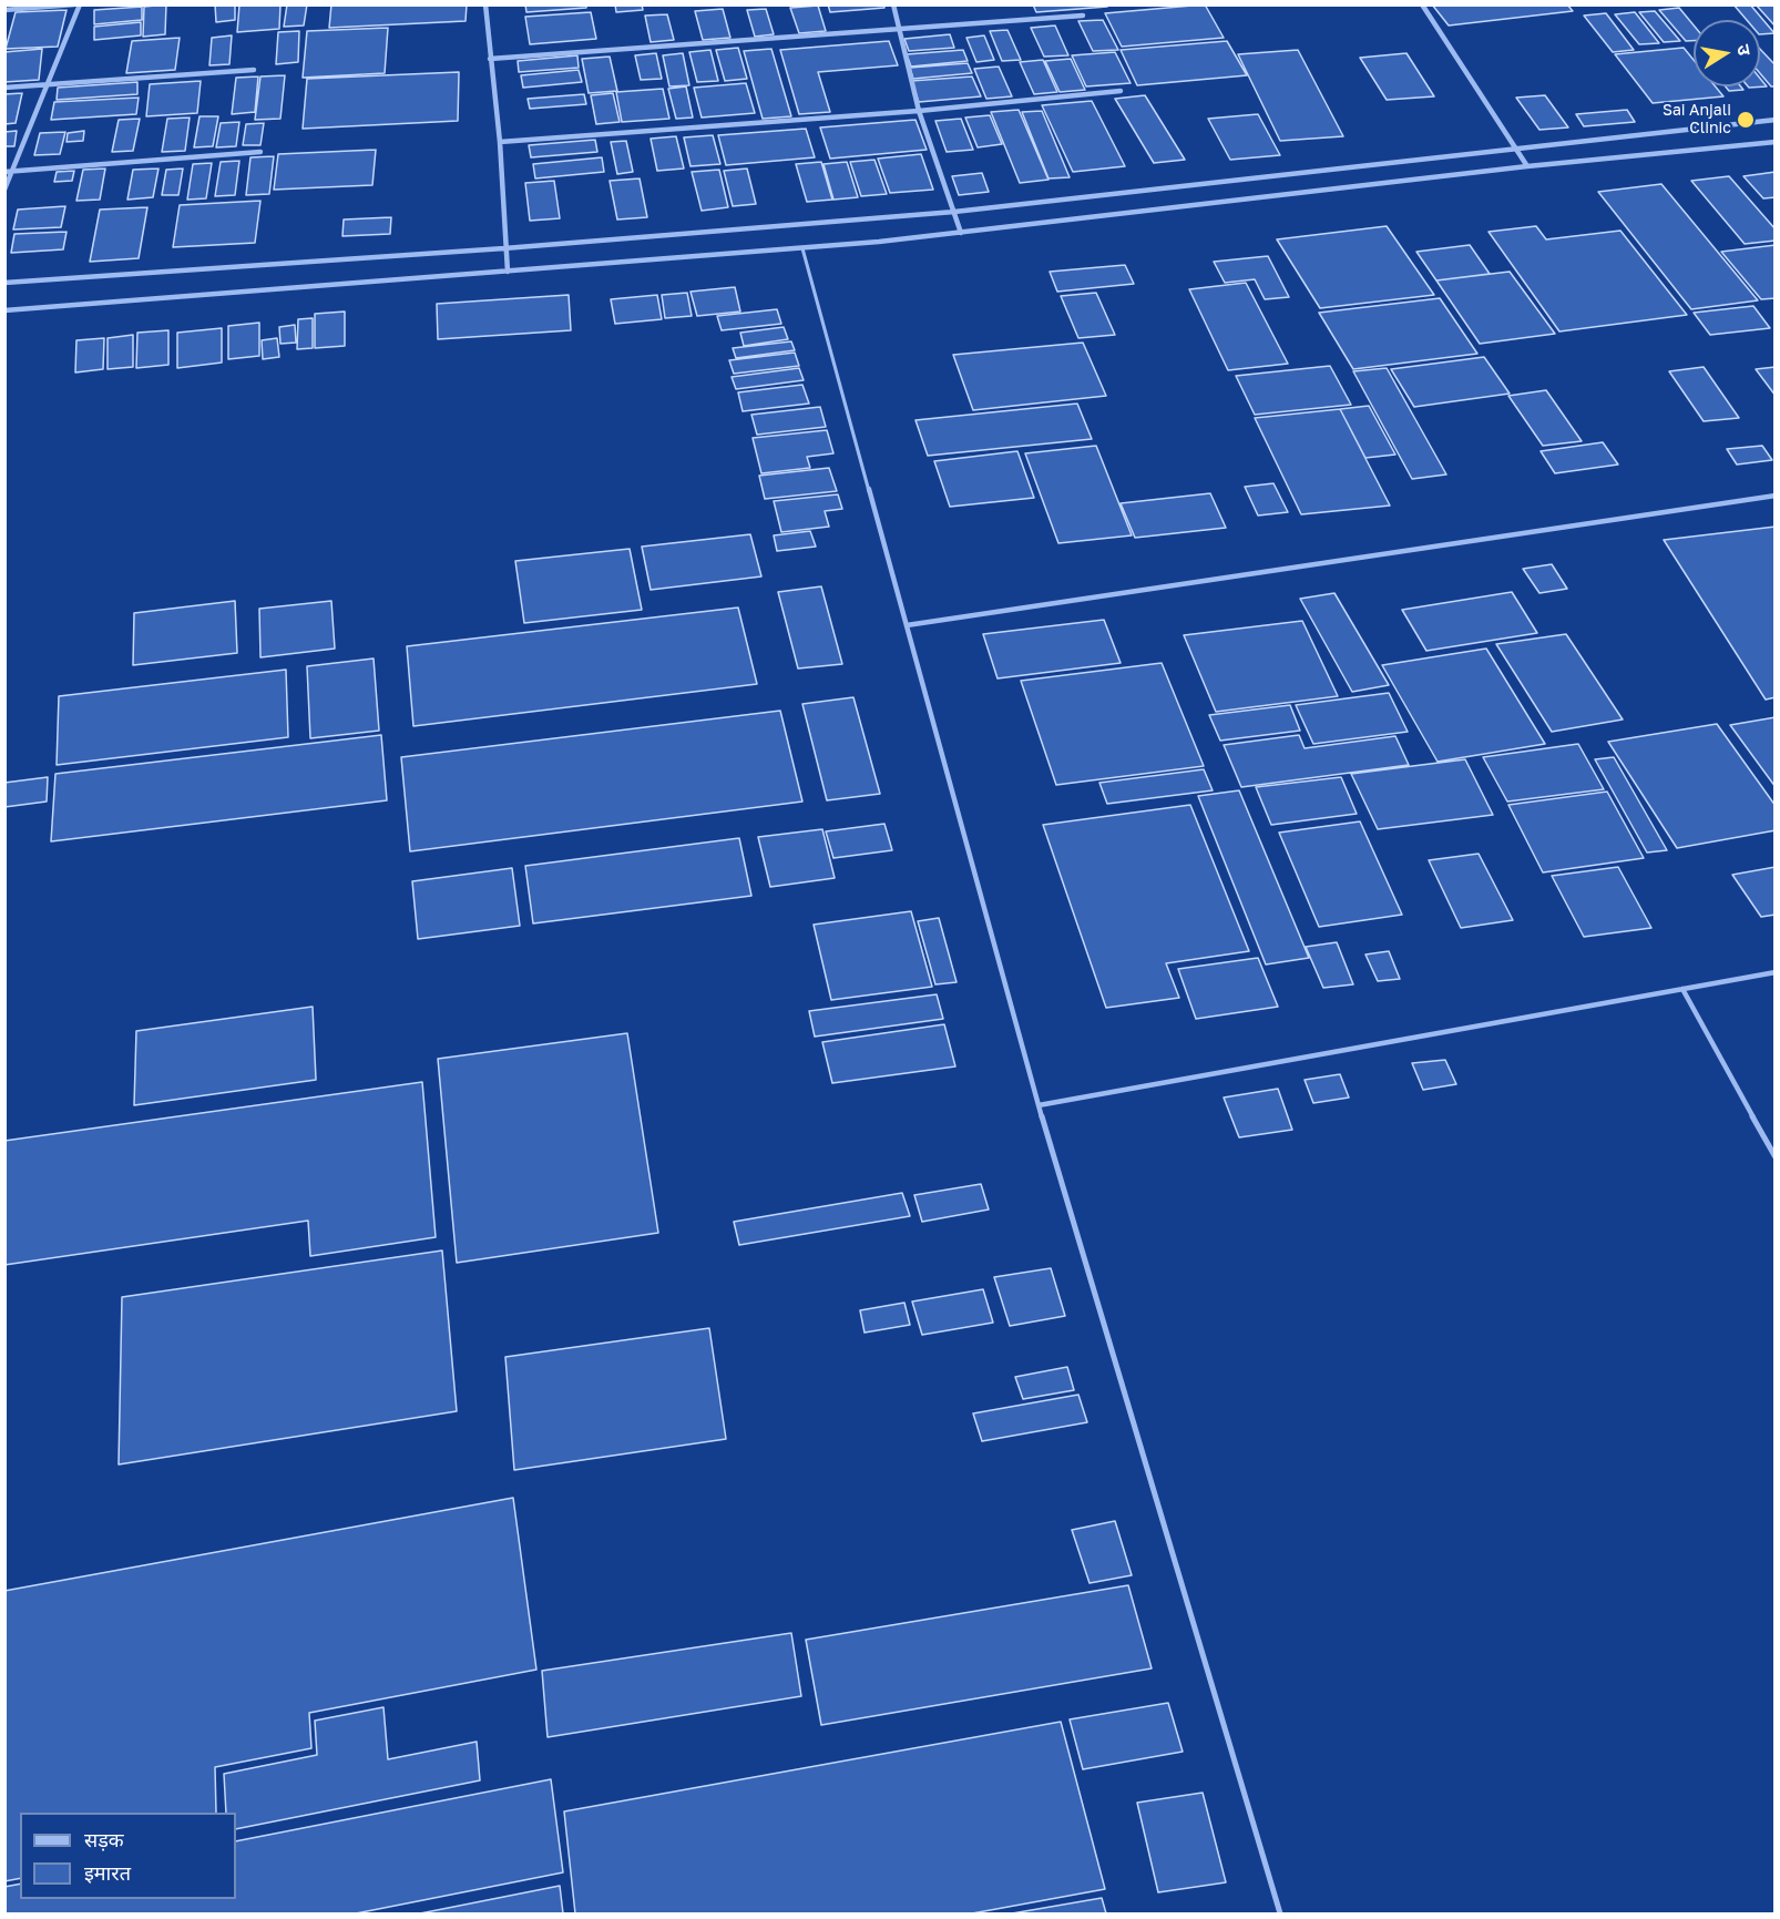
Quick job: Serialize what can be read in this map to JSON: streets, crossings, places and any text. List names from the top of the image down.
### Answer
{
  "places": ["Sai Anjali Clinic"],
  "legend": ["सड़क", "इमारत"],
  "north": "right"
}
